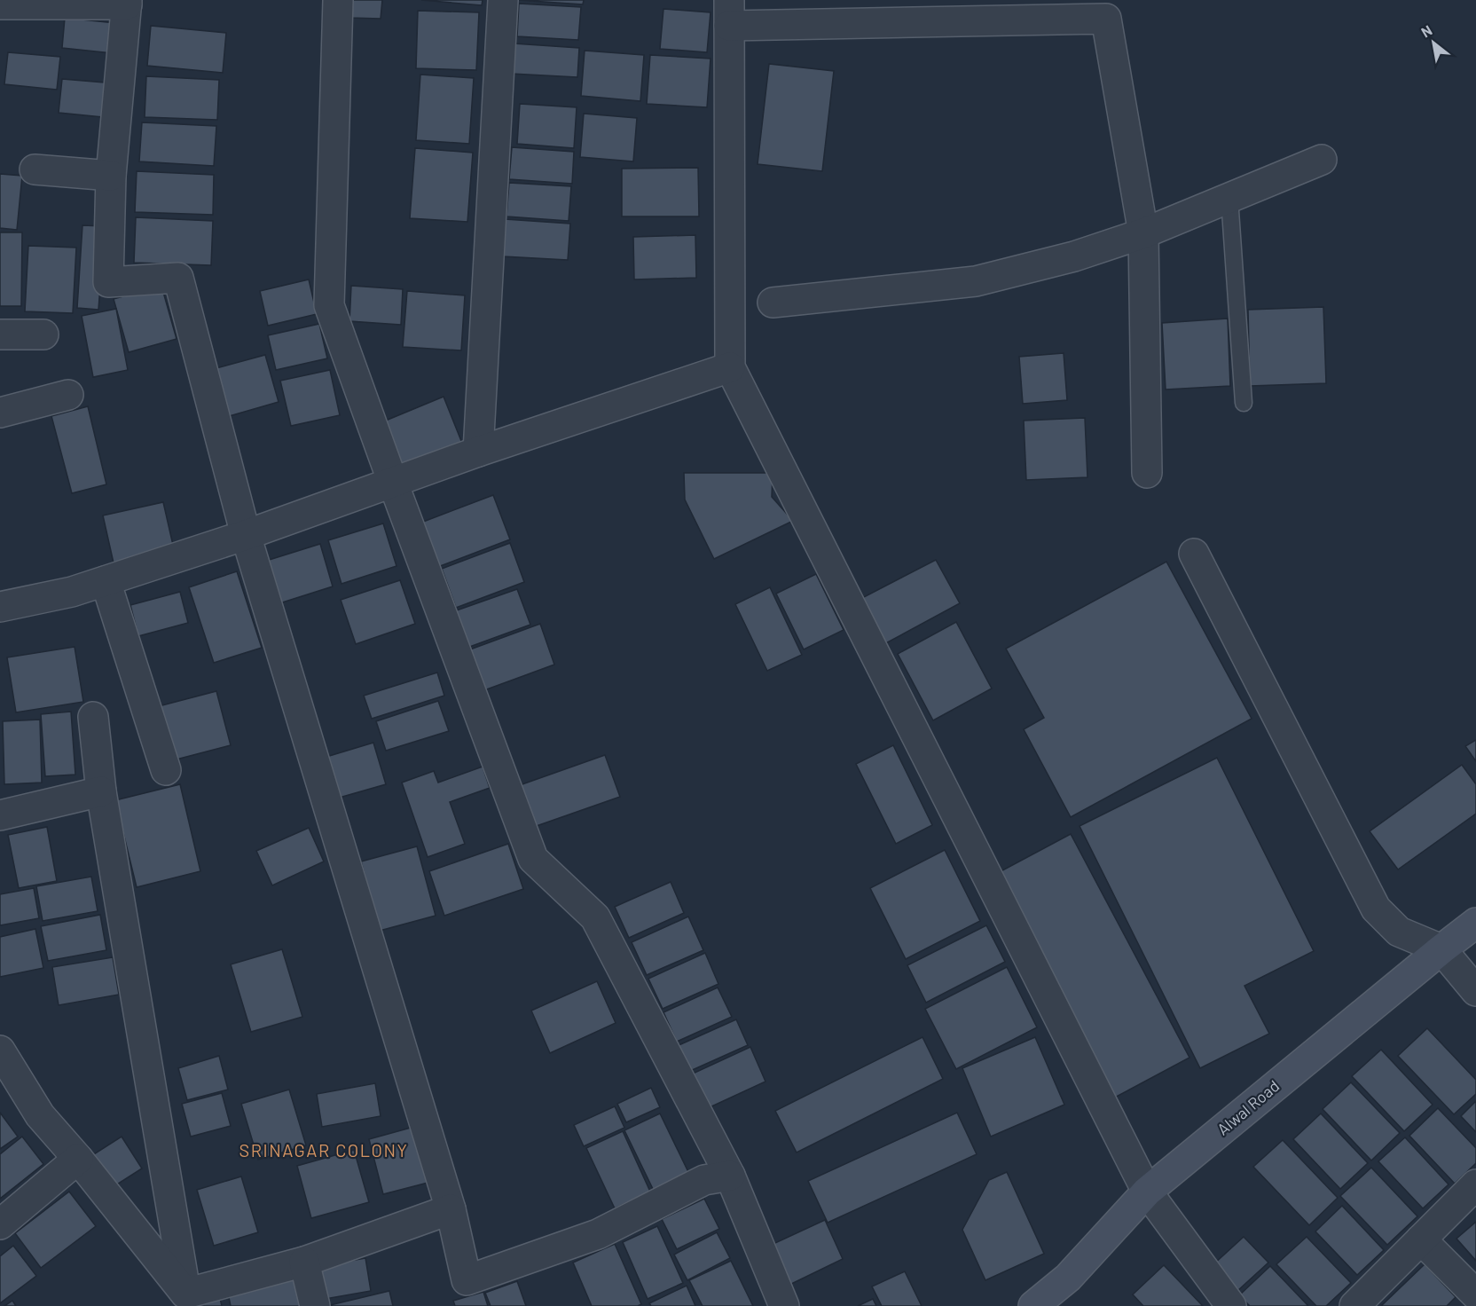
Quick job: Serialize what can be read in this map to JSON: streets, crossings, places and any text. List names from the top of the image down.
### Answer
{
  "streets": {
    "main road": ["Alwal Road"]
  },
  "districts": ["SRINAGAR COLONY"],
  "north": "top left"
}
